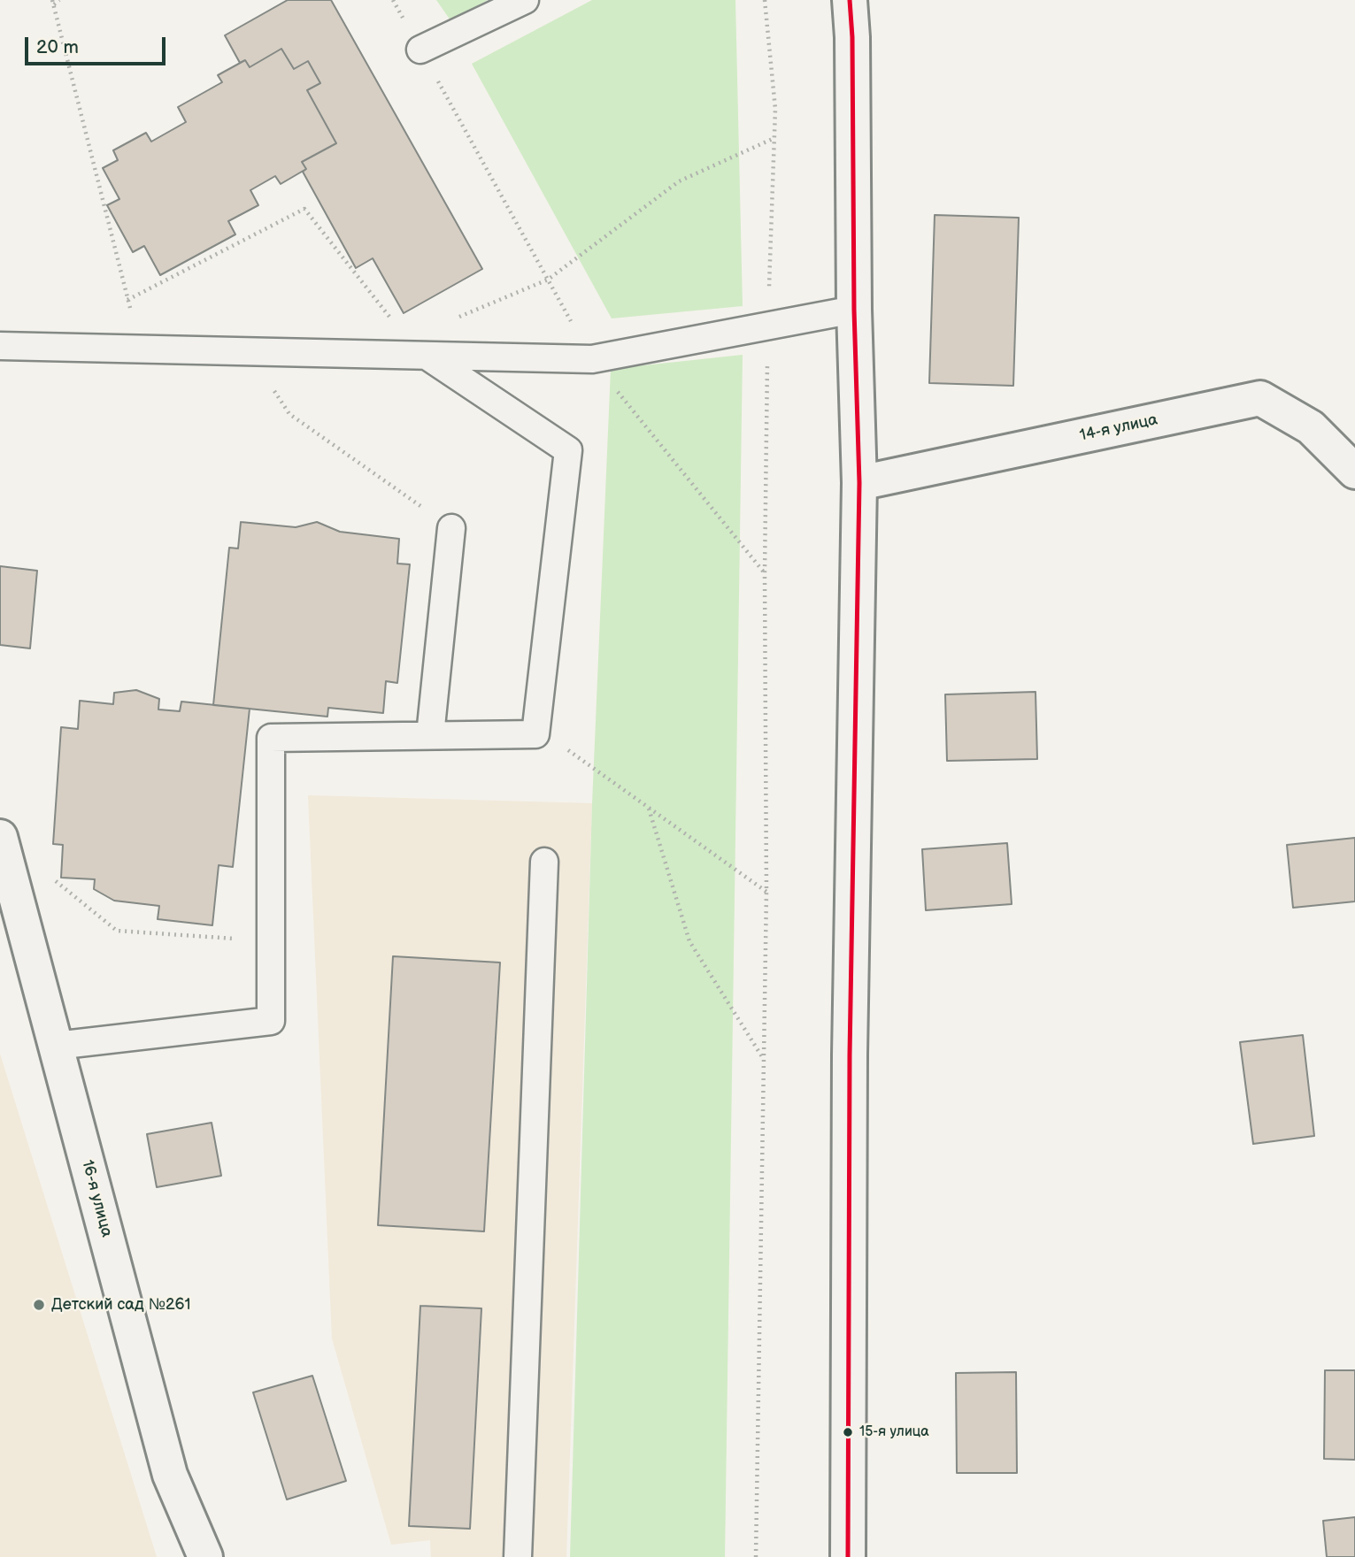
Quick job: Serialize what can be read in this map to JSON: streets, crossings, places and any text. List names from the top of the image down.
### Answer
{
  "streets": {
    "main road": ["14-я улица", "16-я улица"]
  },
  "places": ["Детский сад №261", "15-я улица"],
  "scale_bar": "20 m"
}
